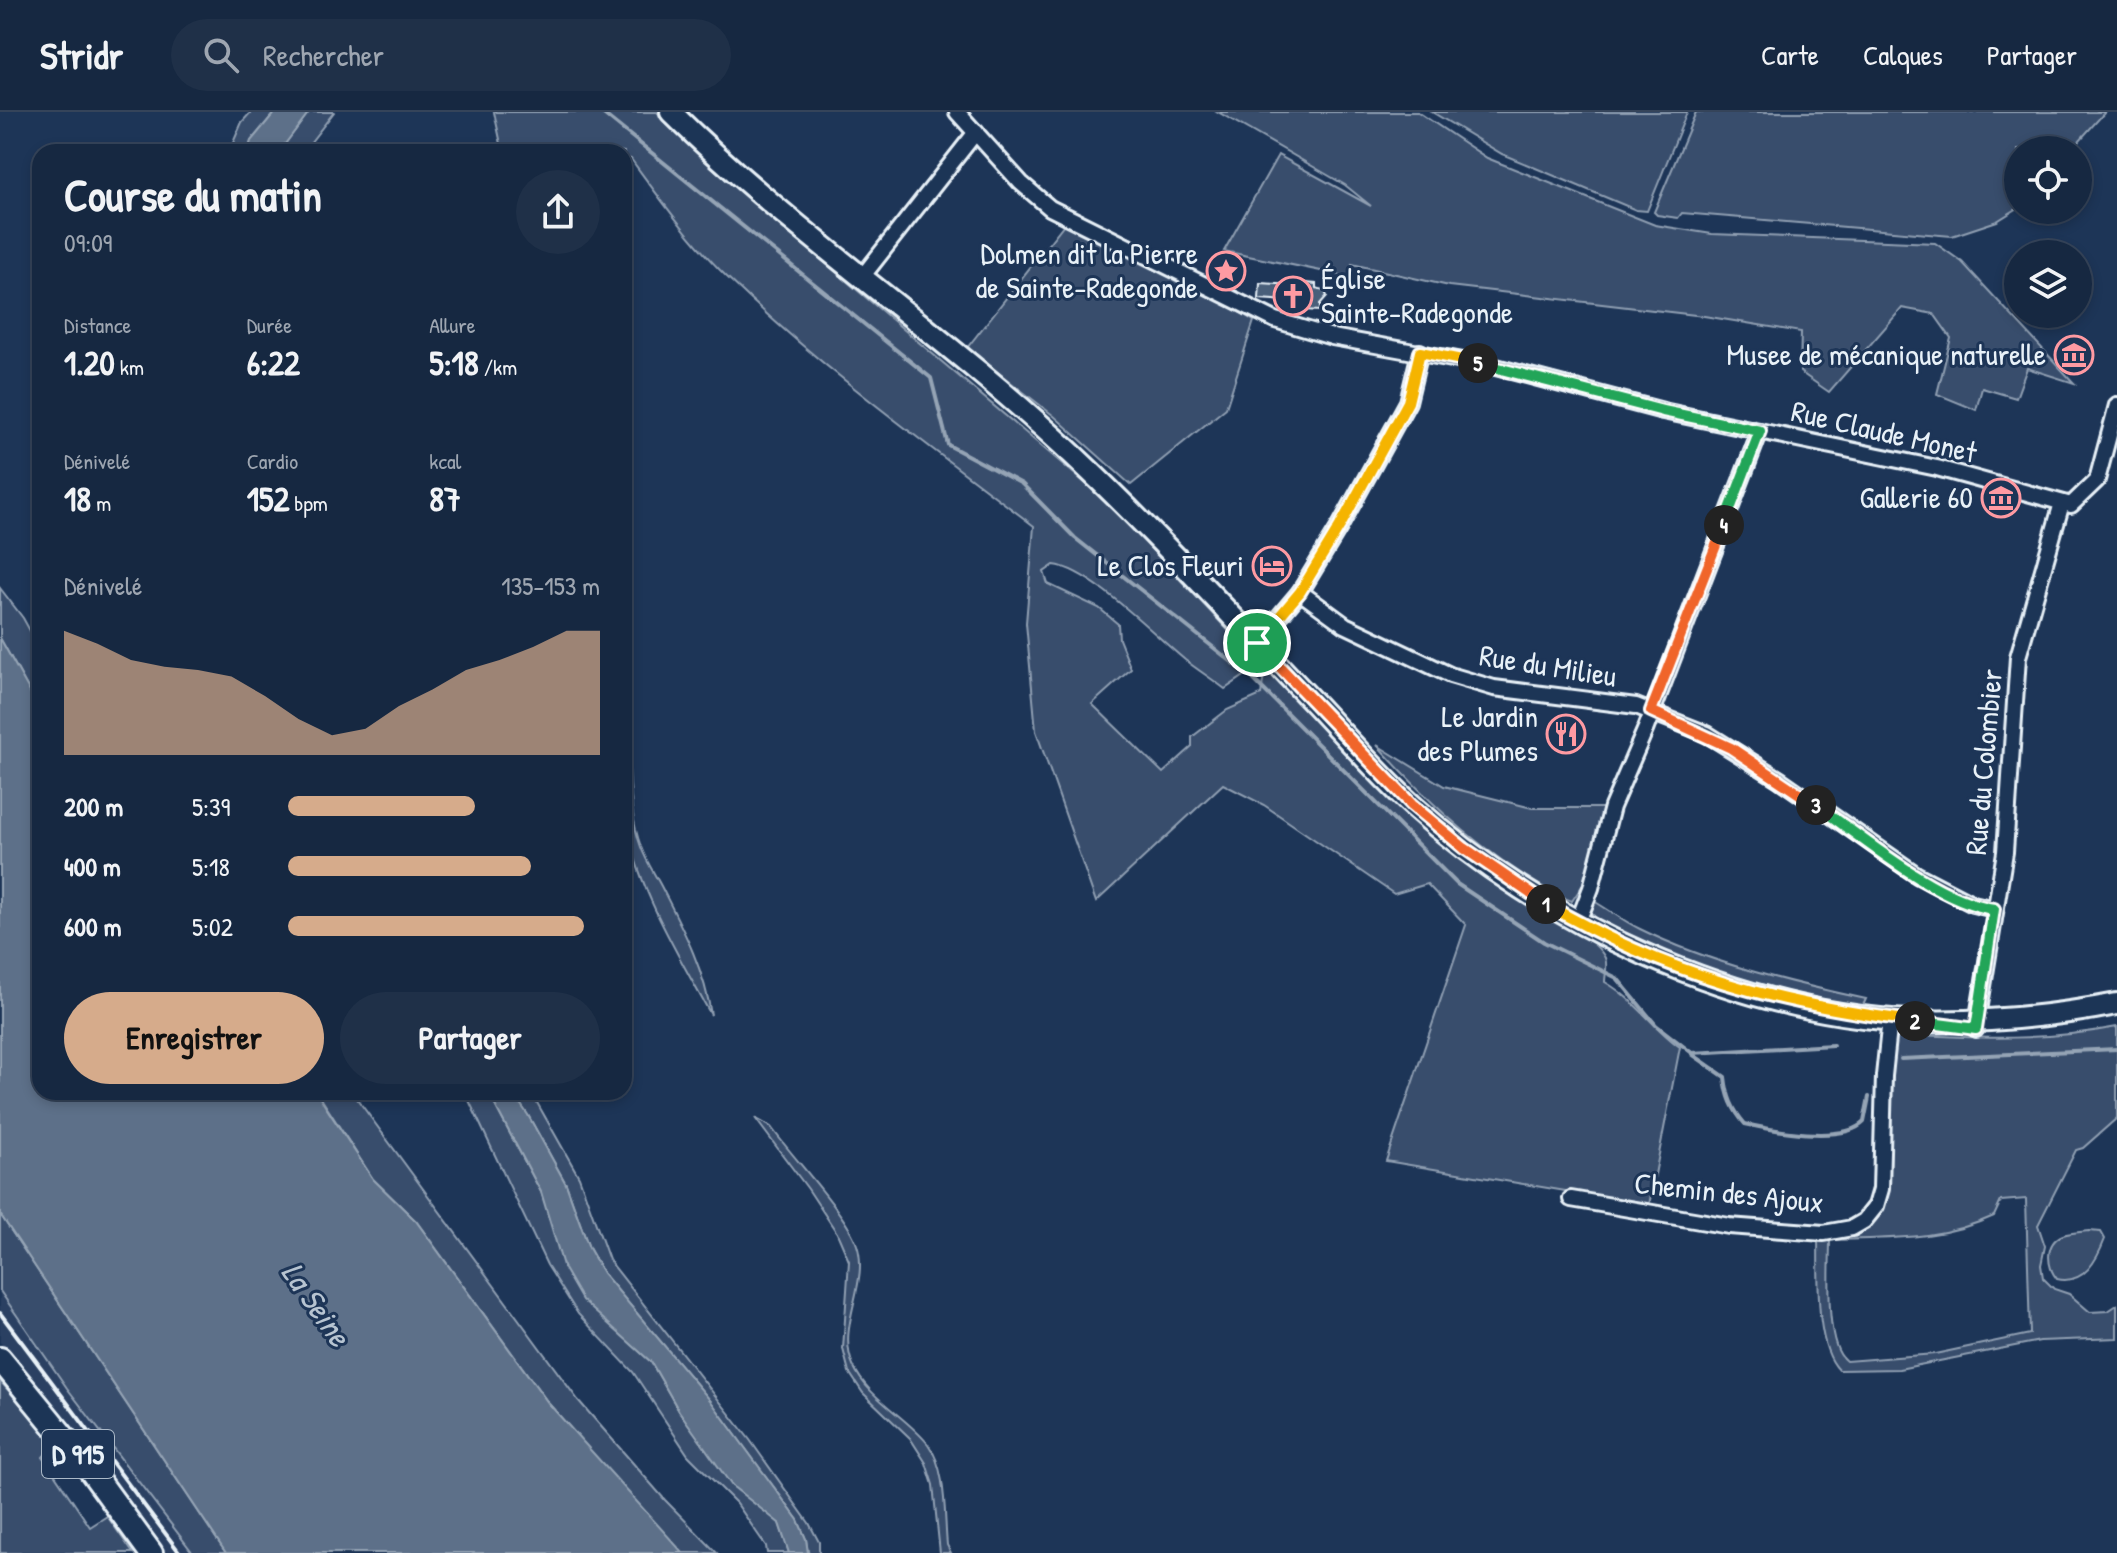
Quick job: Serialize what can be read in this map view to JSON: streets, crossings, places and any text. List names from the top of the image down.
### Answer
{
  "streets": {
    "main road": ["D 915"],
    "street": [
      "Rue Claude Monet",
      "Rue du Milieu",
      "Rue du Colombier",
      "Chemin des Ajoux"
    ]
  },
  "crossings": [
    ["Rue Claude Monet", "Rue du Colombier"],
    ["Rue du Milieu", "Rue du Colombier"]
  ],
  "water": ["La Seine"],
  "places": {
    "place": ["Dolmen dit la Pierre de Sainte-Radegonde"],
    "church": ["Église Sainte-Radegonde"],
    "museum": ["Musee de mécanique naturelle", "Gallerie 60"],
    "hotel": ["Le Clos Fleuri"],
    "restaurant": ["Le Jardin des Plumes"]
  },
  "page": {
    "header": "Stridr",
    "search": "Rechercher",
    "nav": ["Carte", "Calques", "Partager"],
    "heading": ["Course du matin", "09:09"],
    "stats": [
      ["Distance", "1.20 km"],
      ["Durée", "6:22"],
      ["Allure", "5:18 /km"],
      ["Dénivelé", "18 m"],
      ["Cardio", "152 bpm"],
      ["kcal", "87"]
    ],
    "pins": [
      "5",
      "4",
      "3",
      "1",
      "2"
    ],
    "chart": ["Dénivelé", "135–153 m"],
    "list": [
      {
        "name": "200 m",
        "note": "5:39"
      },
      {
        "name": "400 m",
        "note": "5:18"
      },
      {
        "name": "600 m",
        "note": "5:02"
      }
    ],
    "buttons": ["Enregistrer", "Partager"]
  }
}
